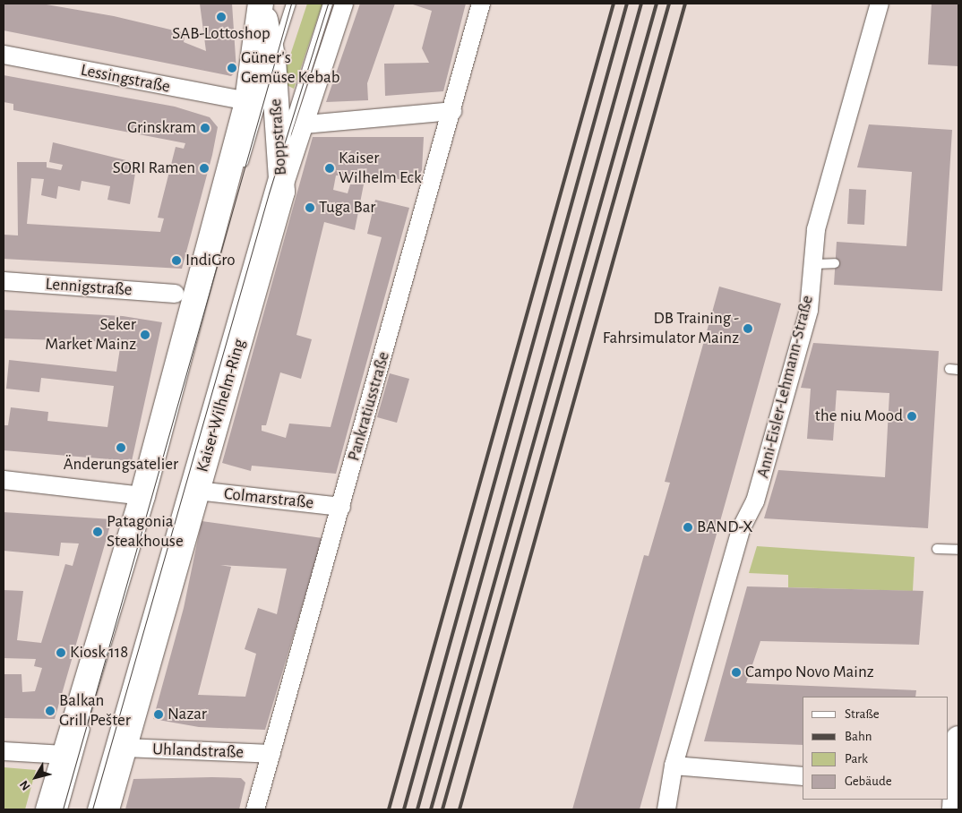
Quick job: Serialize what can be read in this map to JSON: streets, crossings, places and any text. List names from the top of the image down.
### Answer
{
  "streets": {
    "street": [
      "Lessingstraße",
      "Boppstraße",
      "Lennigstraße",
      "Anni-Eisler-Lehmann-Straße",
      "Kaiser-Wilhelm-Ring",
      "Pankratiusstraße",
      "Colmarstraße",
      "Uhlandstraße"
    ]
  },
  "crossings": [
    ["Lessingstraße", "Boppstraße"],
    ["Boppstraße", "Kaiser-Wilhelm-Ring"],
    ["Kaiser-Wilhelm-Ring", "Colmarstraße"],
    ["Kaiser-Wilhelm-Ring", "Uhlandstraße"],
    ["Pankratiusstraße", "Colmarstraße"],
    ["Pankratiusstraße", "Uhlandstraße"]
  ],
  "places": [
    "SAB-Lottoshop",
    "Güner's Gemüse Kebab",
    "Grinskram",
    "SORI Ramen",
    "Kaiser Wilhelm Eck",
    "Tuga Bar",
    "IndiGro",
    "DB Training - Fahrsimulator Mainz",
    "Seker Market Mainz",
    "the niu Mood",
    "Änderungsatelier",
    "BAND-X",
    "Patagonia Steakhouse",
    "Kiosk 118",
    "Campo Novo Mainz",
    "Balkan Grill Pešter",
    "Nazar"
  ],
  "legend": [
    "Straße",
    "Bahn",
    "Park",
    "Gebäude"
  ],
  "north": "bottom left"
}
